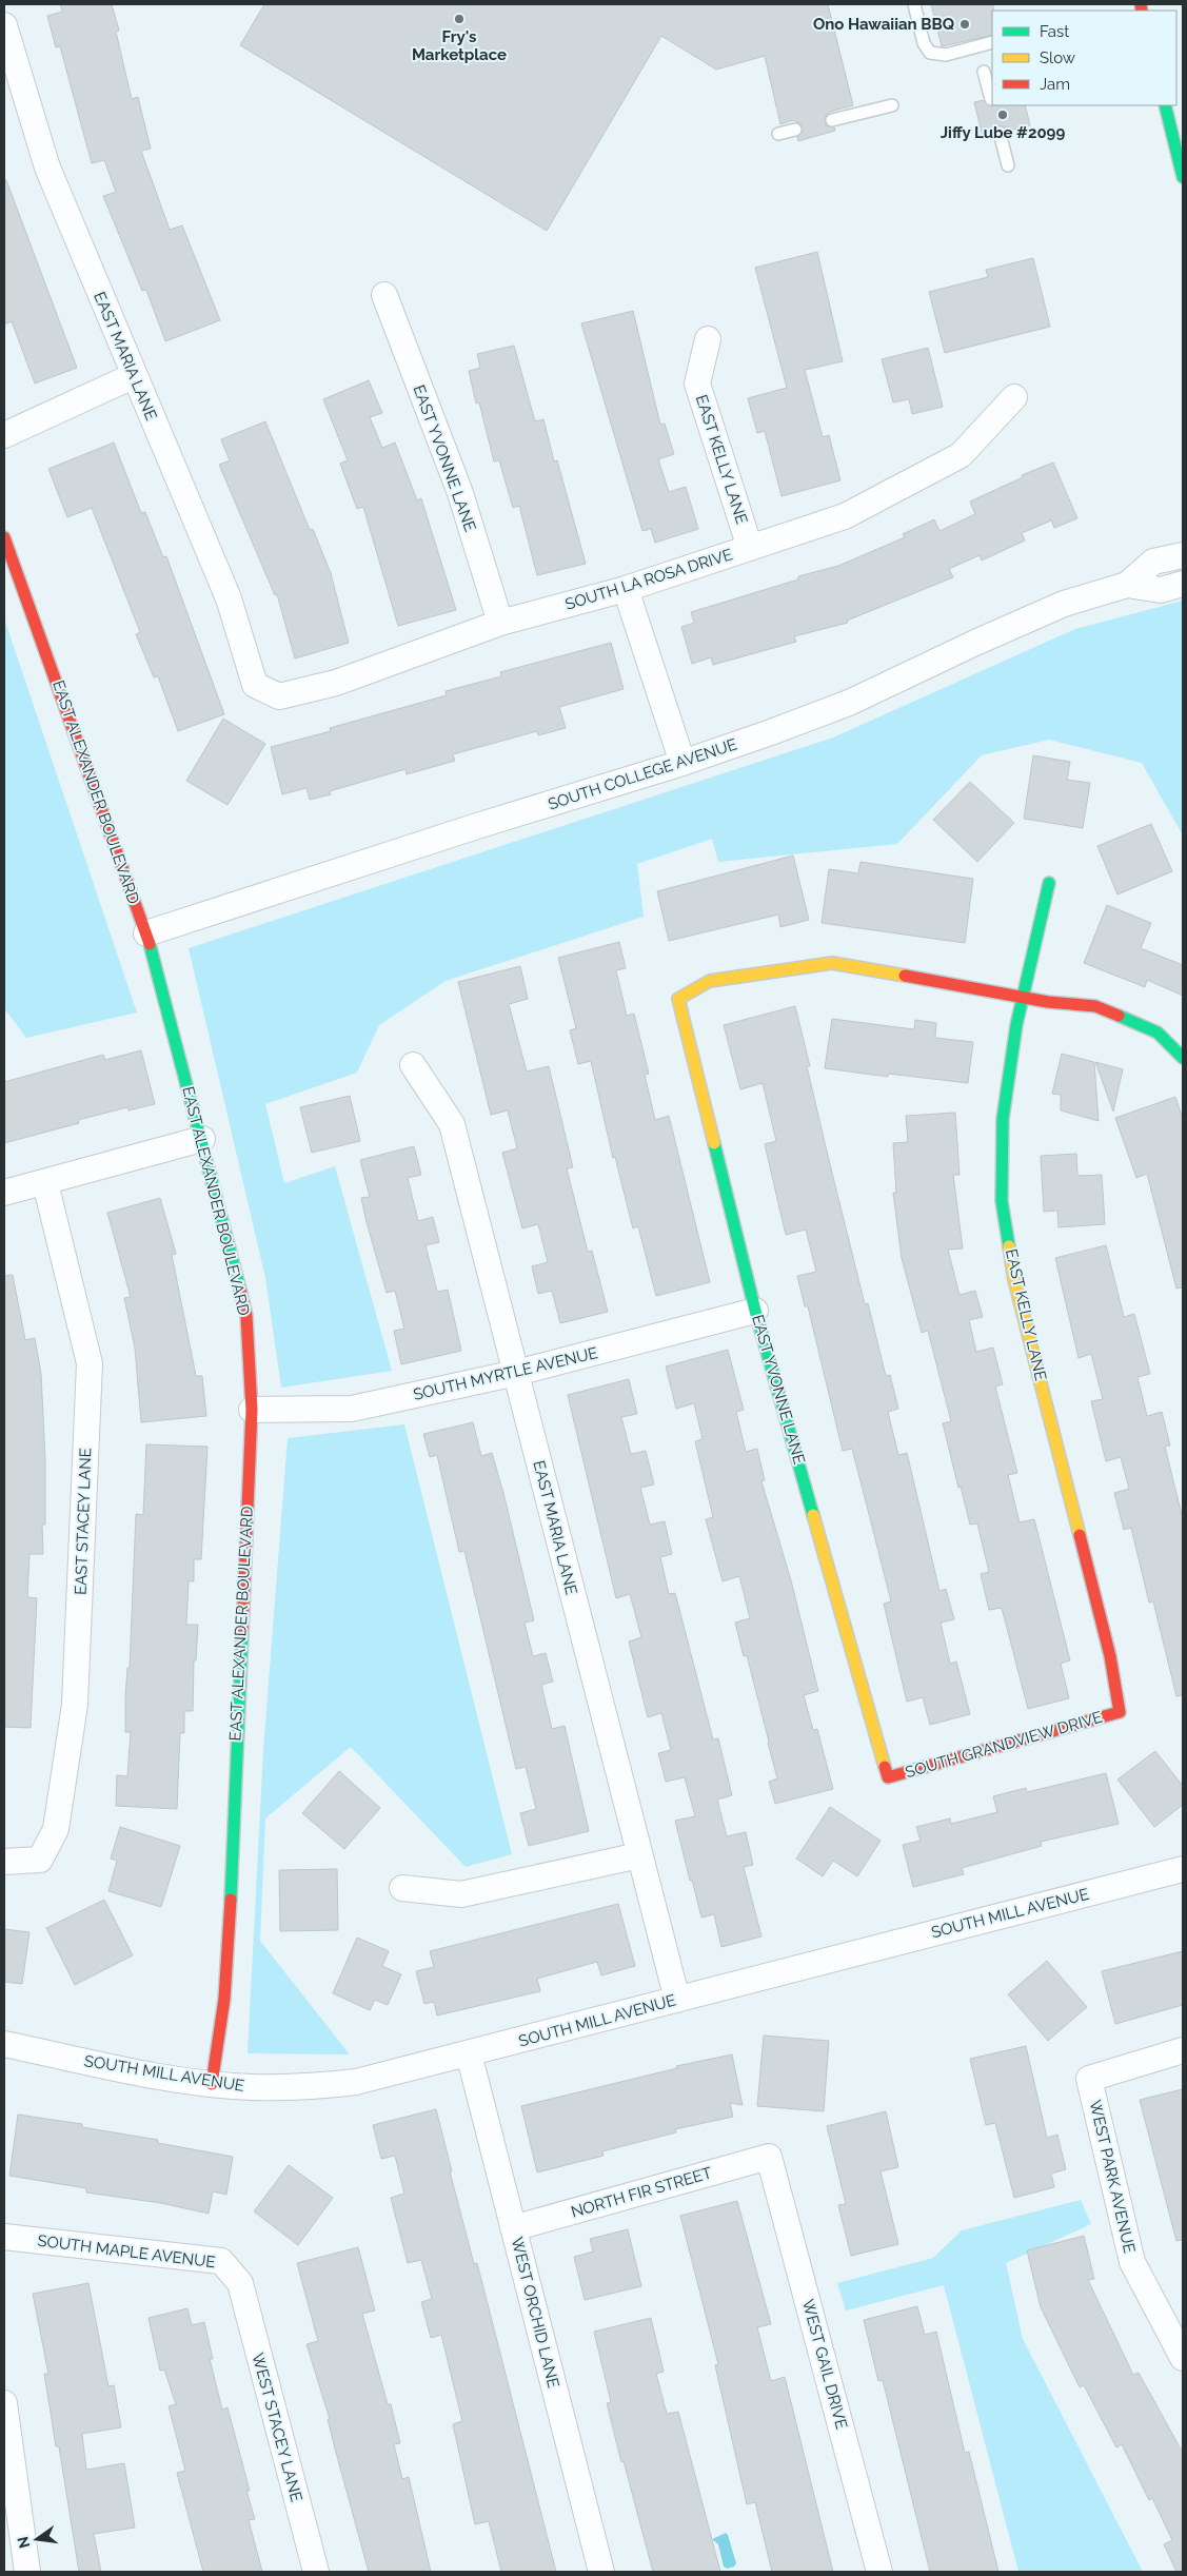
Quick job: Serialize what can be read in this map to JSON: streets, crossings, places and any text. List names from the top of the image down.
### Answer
{
  "streets": {
    "street": [
      "EAST MARIA LANE",
      "EAST YVONNE LANE",
      "EAST KELLY LANE",
      "SOUTH LA ROSA DRIVE",
      "SOUTH COLLEGE AVENUE",
      "EAST ALEXANDER BOULEVARD",
      "SOUTH MYRTLE AVENUE",
      "EAST STACEY LANE",
      "SOUTH GRANDVIEW DRIVE",
      "SOUTH MILL AVENUE",
      "WEST PARK AVENUE",
      "NORTH FIR STREET",
      "SOUTH MAPLE AVENUE",
      "WEST ORCHID LANE",
      "WEST GAIL DRIVE",
      "WEST STACEY LANE"
    ]
  },
  "crossings": [
    ["EAST MARIA LANE", "SOUTH LA ROSA DRIVE"],
    ["EAST MARIA LANE", "SOUTH MYRTLE AVENUE"],
    ["EAST MARIA LANE", "SOUTH MILL AVENUE"],
    ["EAST YVONNE LANE", "EAST KELLY LANE"],
    ["EAST YVONNE LANE", "SOUTH LA ROSA DRIVE"],
    ["EAST YVONNE LANE", "SOUTH MYRTLE AVENUE"],
    ["EAST YVONNE LANE", "SOUTH GRANDVIEW DRIVE"],
    ["EAST KELLY LANE", "SOUTH LA ROSA DRIVE"],
    ["EAST KELLY LANE", "SOUTH GRANDVIEW DRIVE"],
    ["SOUTH COLLEGE AVENUE", "EAST ALEXANDER BOULEVARD"],
    ["EAST ALEXANDER BOULEVARD", "SOUTH MYRTLE AVENUE"],
    ["EAST ALEXANDER BOULEVARD", "SOUTH MILL AVENUE"],
    ["SOUTH MILL AVENUE", "WEST ORCHID LANE"],
    ["NORTH FIR STREET", "WEST ORCHID LANE"],
    ["NORTH FIR STREET", "WEST GAIL DRIVE"],
    ["SOUTH MAPLE AVENUE", "WEST STACEY LANE"]
  ],
  "places": ["Fry's Marketplace", "Ono Hawaiian BBQ", "Jiffy Lube #2099"],
  "legend": ["Fast", "Slow", "Jam"],
  "north": "left"
}
